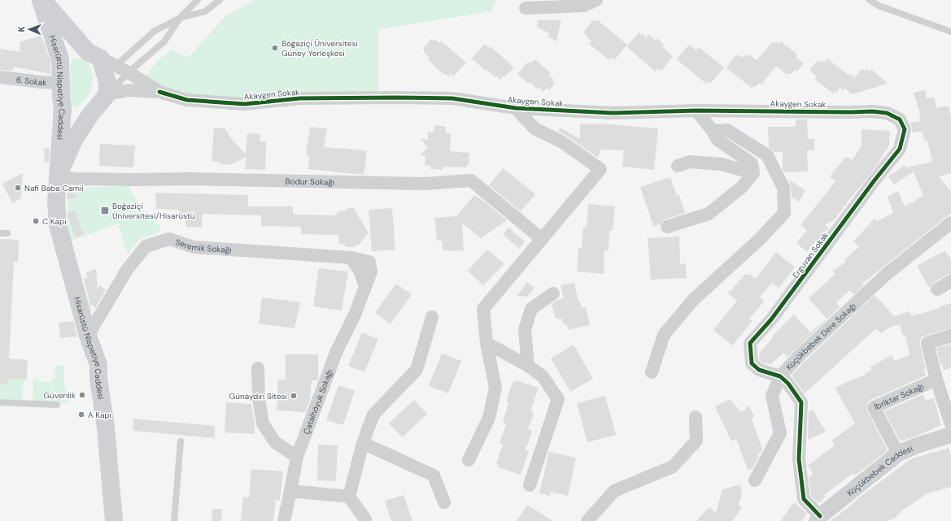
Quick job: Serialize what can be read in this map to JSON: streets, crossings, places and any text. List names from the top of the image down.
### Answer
{
  "streets": {
    "main road": ["Hisarüstü Nispetiye Caddesi"],
    "street": [
      "6. Sokak",
      "Akaygen Sokak",
      "Bodur Sokağı",
      "Seramik Sokağı",
      "Erguvan Sokak",
      "Küçükbebek Dere Sokağı",
      "İbriktar Sokağı",
      "Çatalhöyuk Sokağı",
      "Küçükbebek Caddesi"
    ]
  },
  "crossings": [
    ["6. Sokak", "Hisarüstü Nispetiye Caddesi"],
    ["Hisarüstü Nispetiye Caddesi", "Bodur Sokağı"],
    ["Hisarüstü Nispetiye Caddesi", "Seramik Sokağı"],
    ["Akaygen Sokak", "Erguvan Sokak"],
    ["Seramik Sokağı", "Çatalhöyuk Sokağı"],
    ["Erguvan Sokak", "Küçükbebek Dere Sokağı"],
    ["Küçükbebek Dere Sokağı", "Küçükbebek Caddesi"],
    ["İbriktar Sokağı", "Küçükbebek Caddesi"]
  ],
  "places": {
    "other": [
      "Boğaziçi Üniversitesi Güney Yerleşkesi",
      "Nafi Baba Camii",
      "C Kapı",
      "Güvenlik",
      "Günaydın Sitesi",
      "A Kapı"
    ],
    "transit": ["Boğaziçi Üniversitesi/Hisarüstü"]
  },
  "north": "left"
}
